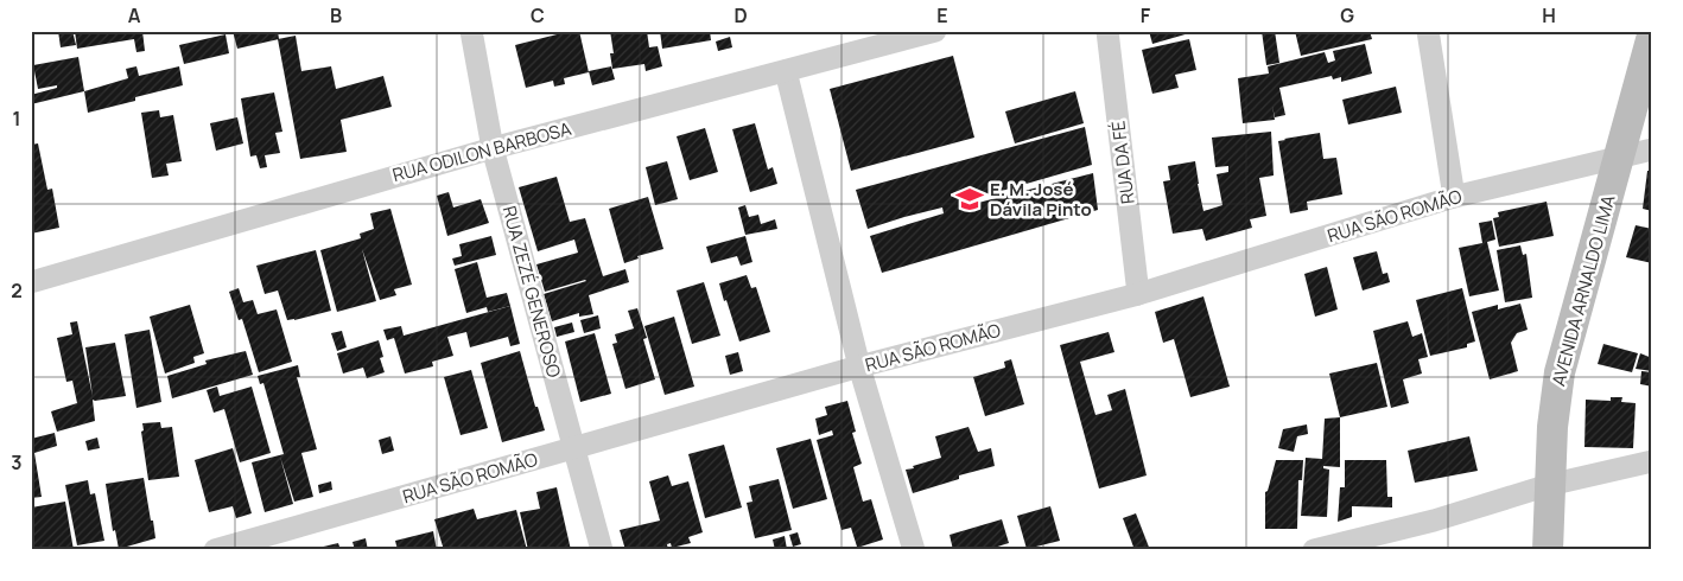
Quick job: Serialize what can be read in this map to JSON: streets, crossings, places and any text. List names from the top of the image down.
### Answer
{
  "streets": {
    "street": [
      "RUA ODILON BARBOSA",
      "RUA DA FÉ",
      "RUA SÃO ROMÃO",
      "AVENIDA ARNALDO LIMA",
      "RUA ZEZÉ GENEROSO"
    ]
  },
  "crossings": [
    ["RUA ODILON BARBOSA", "RUA ZEZÉ GENEROSO"],
    ["RUA DA FÉ", "RUA SÃO ROMÃO"],
    ["RUA SÃO ROMÃO", "AVENIDA ARNALDO LIMA"],
    ["RUA SÃO ROMÃO", "RUA ZEZÉ GENEROSO"]
  ],
  "places": {
    "school or university": ["E. M. José Dávila Pinto"]
  },
  "grid": {
    "columns": [
      "A",
      "B",
      "C",
      "D",
      "E",
      "F",
      "G",
      "H"
    ],
    "rows": ["1", "2", "3"]
  }
}
